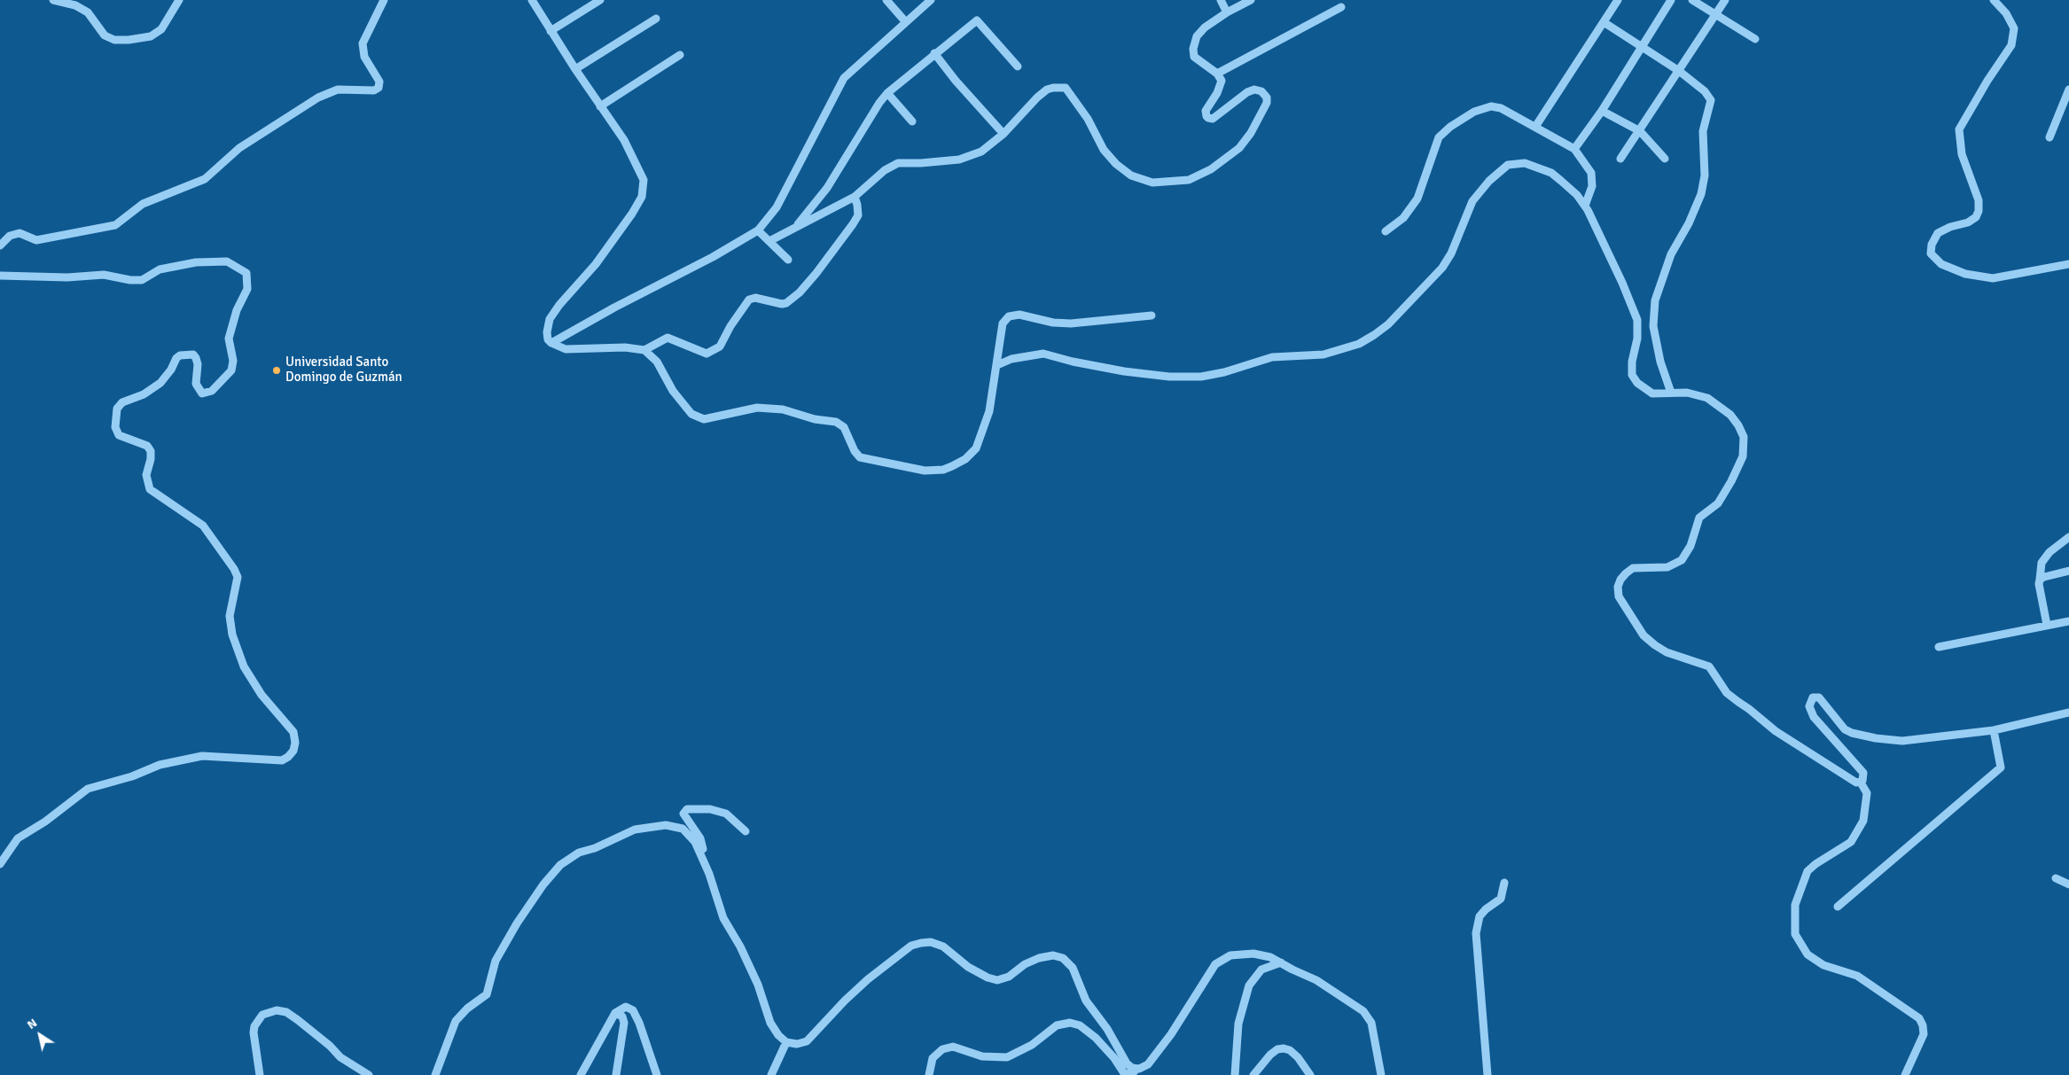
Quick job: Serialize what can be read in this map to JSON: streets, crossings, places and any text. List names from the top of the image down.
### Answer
{
  "places": ["Universidad Santo Domingo de Guzmán"],
  "north": "top left"
}
